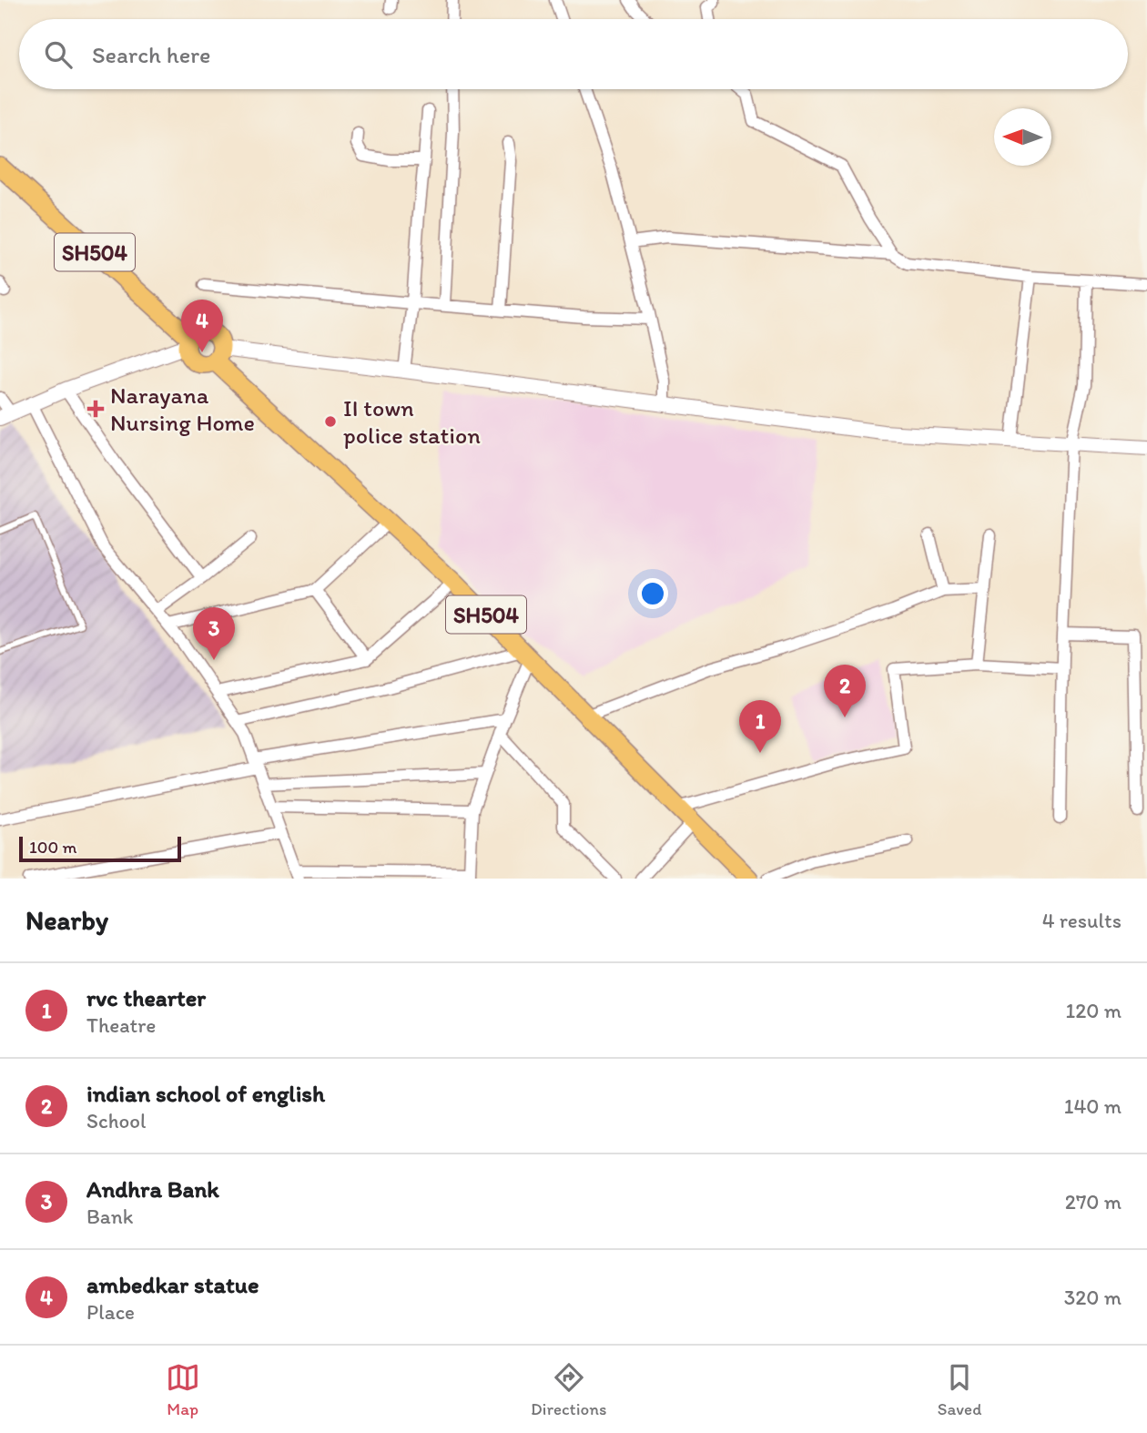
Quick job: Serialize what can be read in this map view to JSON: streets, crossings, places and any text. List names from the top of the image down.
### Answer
{
  "streets": {
    "main road": ["SH504"]
  },
  "places": {
    "health": ["Narayana Nursing Home"],
    "other": ["II town police station"]
  },
  "scale_bar": "100 m",
  "north": "left",
  "page": {
    "search": "Search here",
    "pins": [
      "4",
      "3",
      "2",
      "1"
    ],
    "scale": "100 m",
    "heading": ["Nearby", "4 results"],
    "list": [
      {
        "mark": "1",
        "name": "rvc thearter",
        "note": "Theatre",
        "value": "120 m"
      },
      {
        "mark": "2",
        "name": "indian school of english",
        "note": "School",
        "value": "140 m"
      },
      {
        "mark": "3",
        "name": "Andhra Bank",
        "note": "Bank",
        "value": "270 m"
      },
      {
        "mark": "4",
        "name": "ambedkar statue",
        "note": "Place",
        "value": "320 m"
      }
    ],
    "nav": ["Map", "Directions", "Saved"]
  }
}
